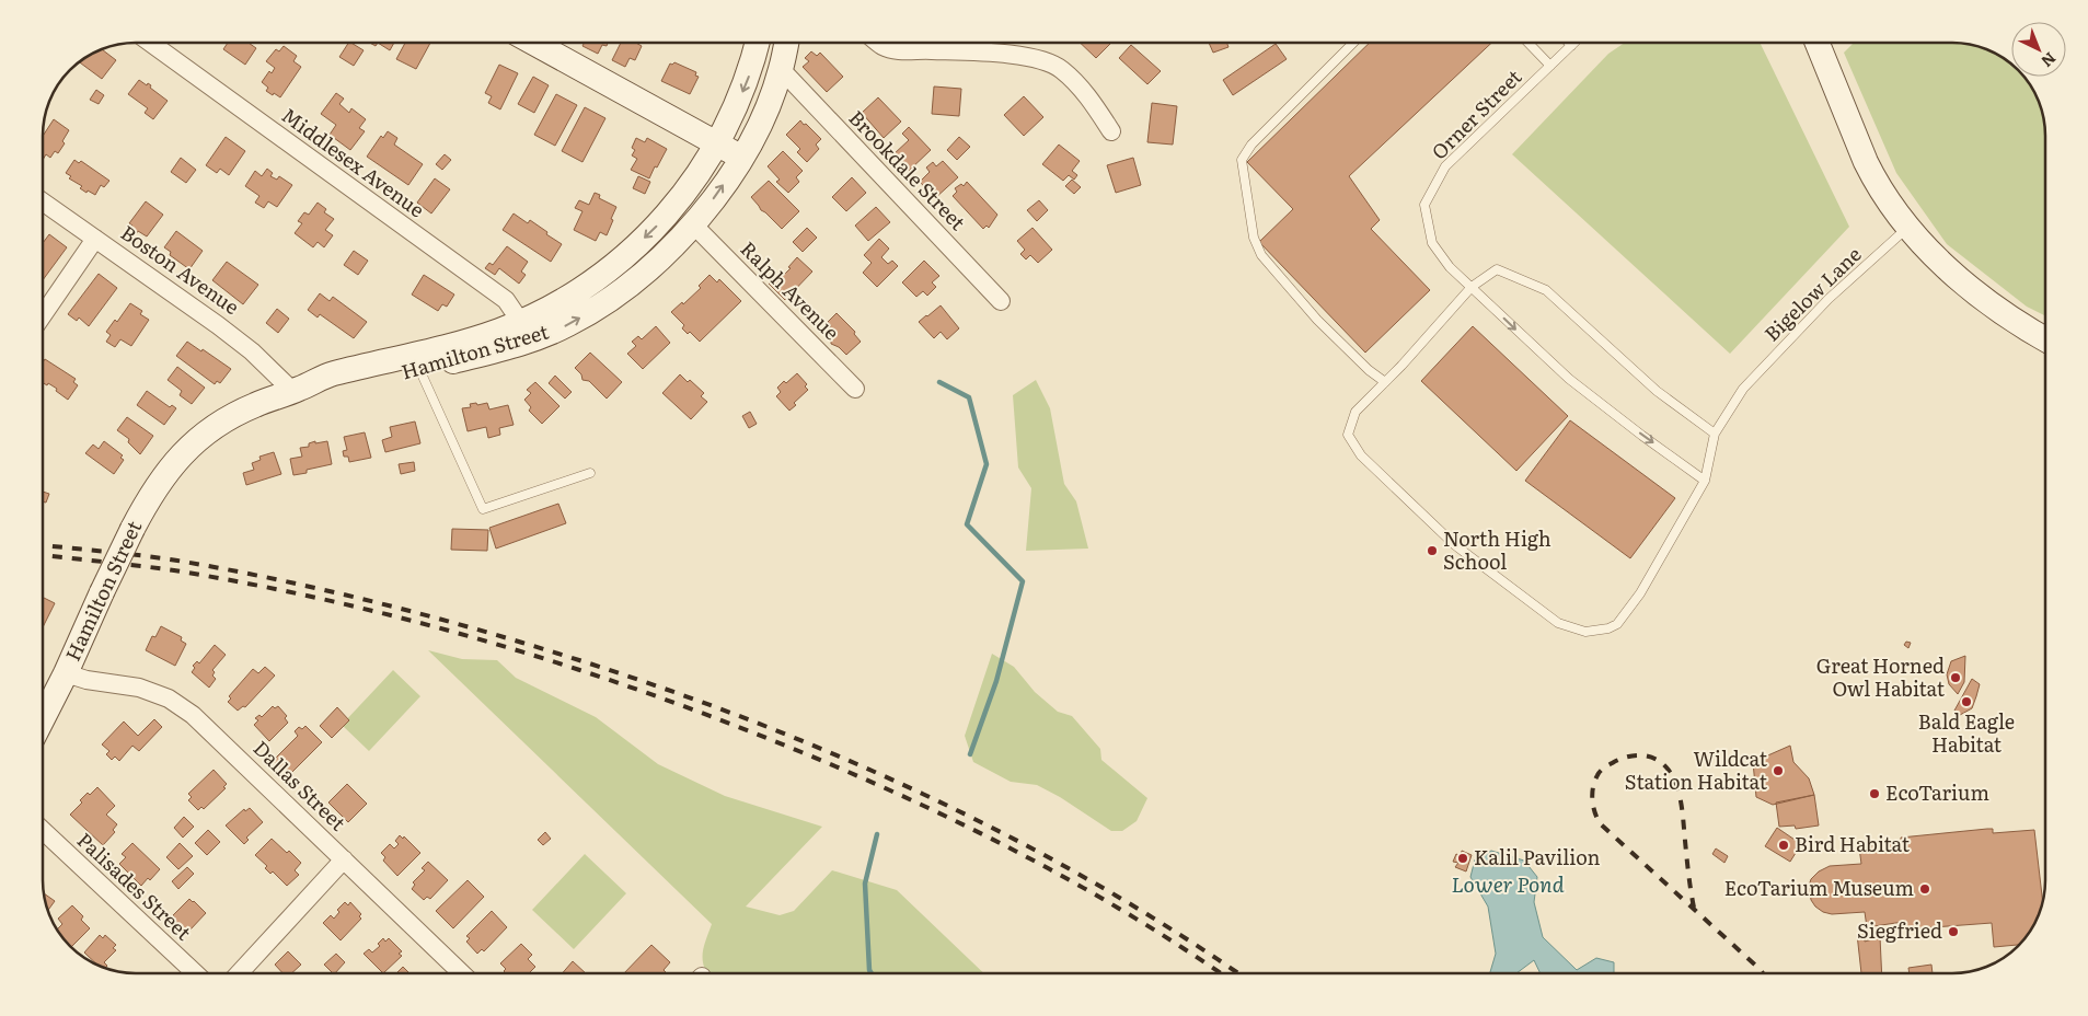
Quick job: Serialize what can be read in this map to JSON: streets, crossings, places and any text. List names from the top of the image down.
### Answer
{
  "streets": {
    "main road": ["Hamilton Street"],
    "street": [
      "Middlesex Avenue",
      "Brookdale Street",
      "Boston Avenue",
      "Ralph Avenue",
      "Dallas Street",
      "Palisades Street"
    ],
    "lane": ["Orner Street", "Bigelow Lane"]
  },
  "crossings": [
    ["Middlesex Avenue", "Hamilton Street"],
    ["Brookdale Street", "Hamilton Street"],
    ["Boston Avenue", "Hamilton Street"],
    ["Ralph Avenue", "Hamilton Street"],
    ["Hamilton Street", "Dallas Street"]
  ],
  "water": ["Lower Pond"],
  "places": [
    "North High School",
    "Great Horned Owl Habitat",
    "Bald Eagle Habitat",
    "Wildcat Station Habitat",
    "EcoTarium",
    "Bird Habitat",
    "Kalil Pavilion",
    "EcoTarium Museum",
    "Siegfried"
  ],
  "north": "bottom right"
}
